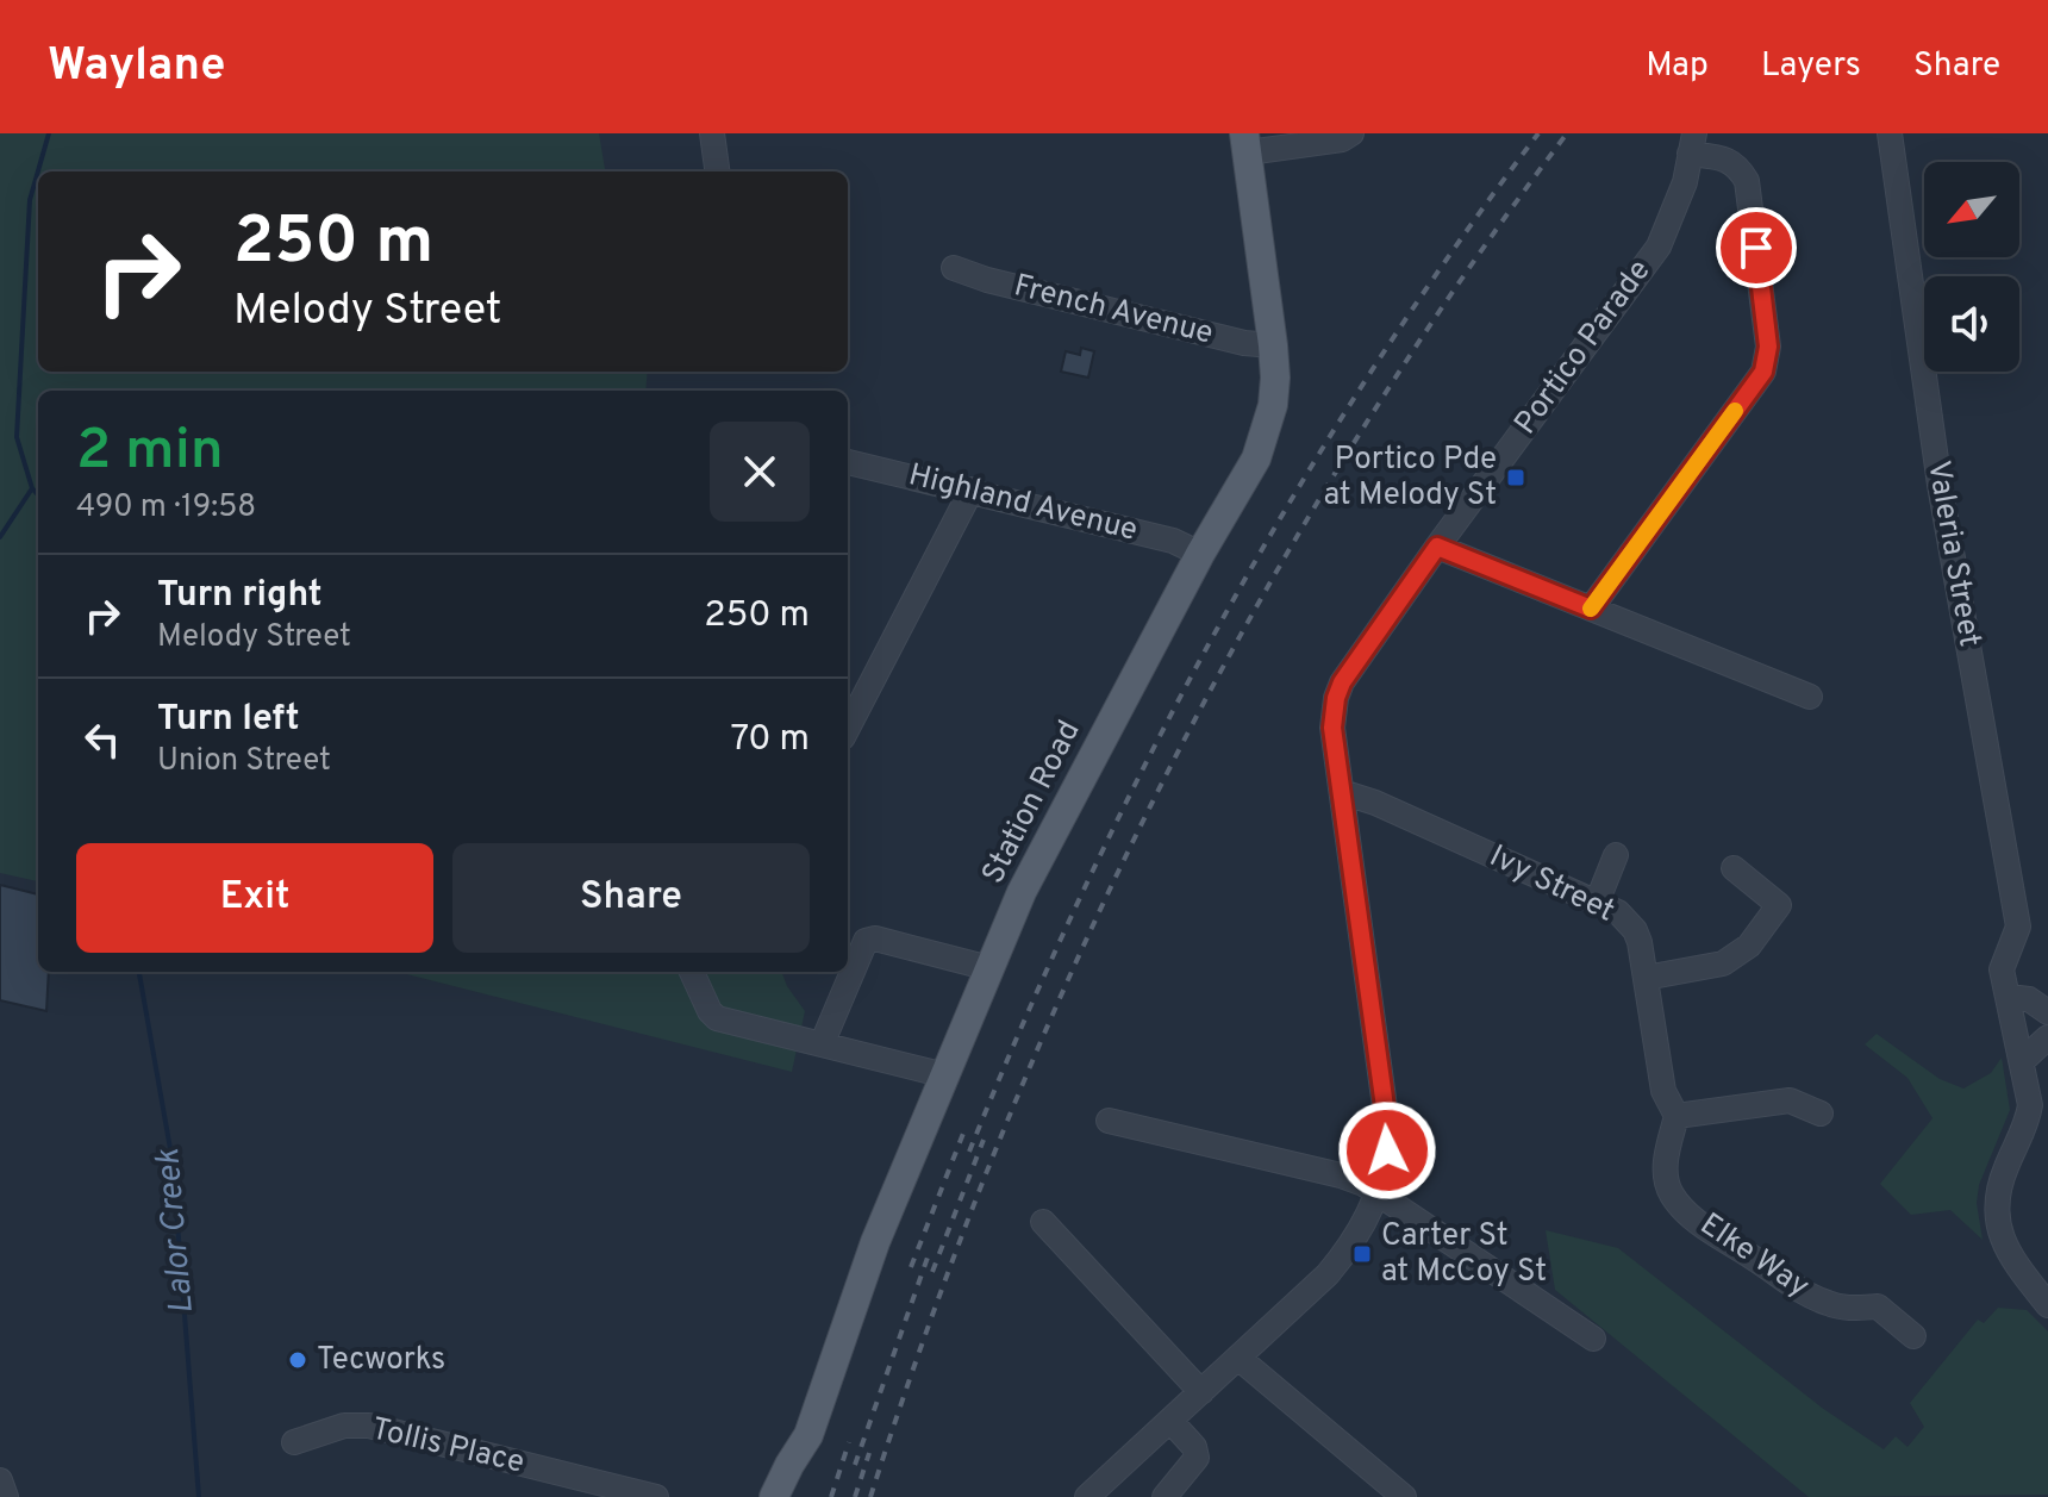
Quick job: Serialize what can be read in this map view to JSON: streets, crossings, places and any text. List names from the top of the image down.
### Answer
{
  "streets": {
    "main road": ["Station Road"],
    "street": [
      "French Avenue",
      "Portico Parade",
      "Highland Avenue",
      "Valeria Street",
      "Ivy Street",
      "Elke Way",
      "Tollis Place"
    ]
  },
  "crossings": [
    ["French Avenue", "Station Road"],
    ["Portico Parade", "Ivy Street"],
    ["Highland Avenue", "Station Road"],
    ["Ivy Street", "Elke Way"]
  ],
  "water": ["Lalor Creek"],
  "places": {
    "transit": ["Portico Pde at Melody St", "Carter St at McCoy St"],
    "other": ["Tecworks"]
  },
  "north": "bottom left",
  "page": {
    "header": "Waylane",
    "nav": ["Map", "Layers", "Share"],
    "turn": ["250 m", "Melody Street"],
    "heading": ["2 min", "490 m · 19:58"],
    "list": [
      {
        "name": "Turn right",
        "note": "Melody Street",
        "value": "250 m"
      },
      {
        "name": "Turn left",
        "note": "Union Street",
        "value": "70 m"
      }
    ],
    "buttons": ["Exit", "Share"]
  }
}
